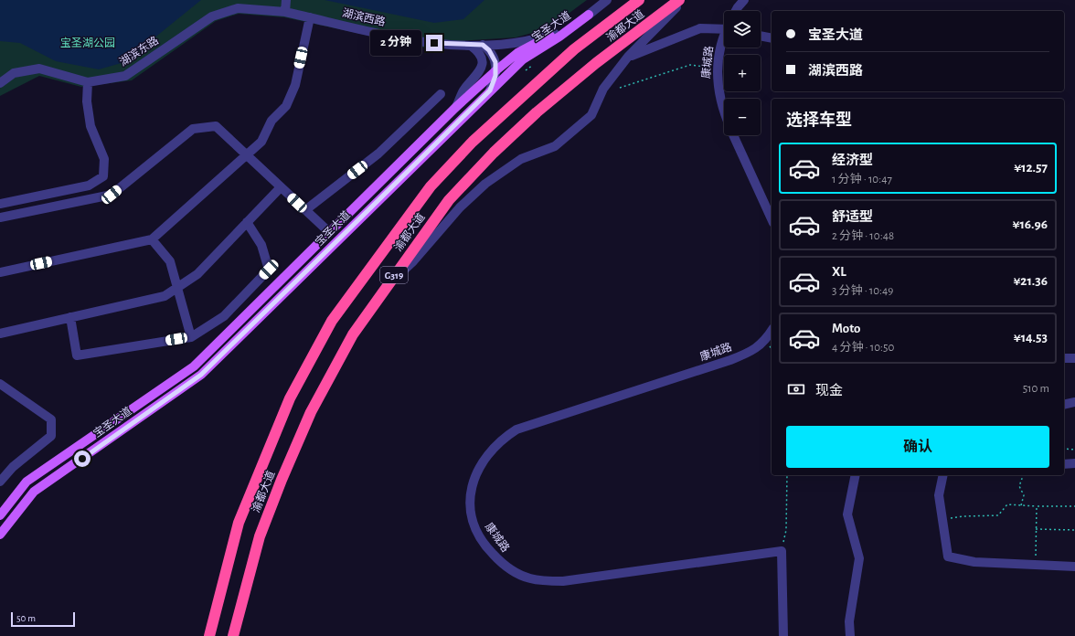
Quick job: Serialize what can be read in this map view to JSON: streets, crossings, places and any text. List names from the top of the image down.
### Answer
{
  "streets": {
    "highway": ["渝都大道", "G319"],
    "main road": ["宝圣大道"],
    "street": ["湖滨西路", "湖滨东路", "康城路"]
  },
  "crossings": [
    ["湖滨西路", "宝圣大道"],
    ["湖滨西路", "湖滨东路"]
  ],
  "parks": ["宝圣湖公园"],
  "scale_bar": "50 m",
  "page": {
    "map_buttons": ["+", "−"],
    "banner": ["宝圣大道", "湖滨西路"],
    "bubble": "2 分钟",
    "heading": "选择车型",
    "list": [
      {
        "name": "经济型",
        "note": "1 分钟 · 10:47",
        "value": "¥12.57"
      },
      {
        "name": "舒适型",
        "note": "2 分钟 · 10:48",
        "value": "¥16.96"
      },
      {
        "name": "XL",
        "note": "3 分钟 · 10:49",
        "value": "¥21.36"
      },
      {
        "name": "Moto",
        "note": "4 分钟 · 10:50",
        "value": "¥14.53"
      }
    ],
    "pay": ["现金", "510 m"],
    "buttons": "确认",
    "scale": "50 m"
  }
}
